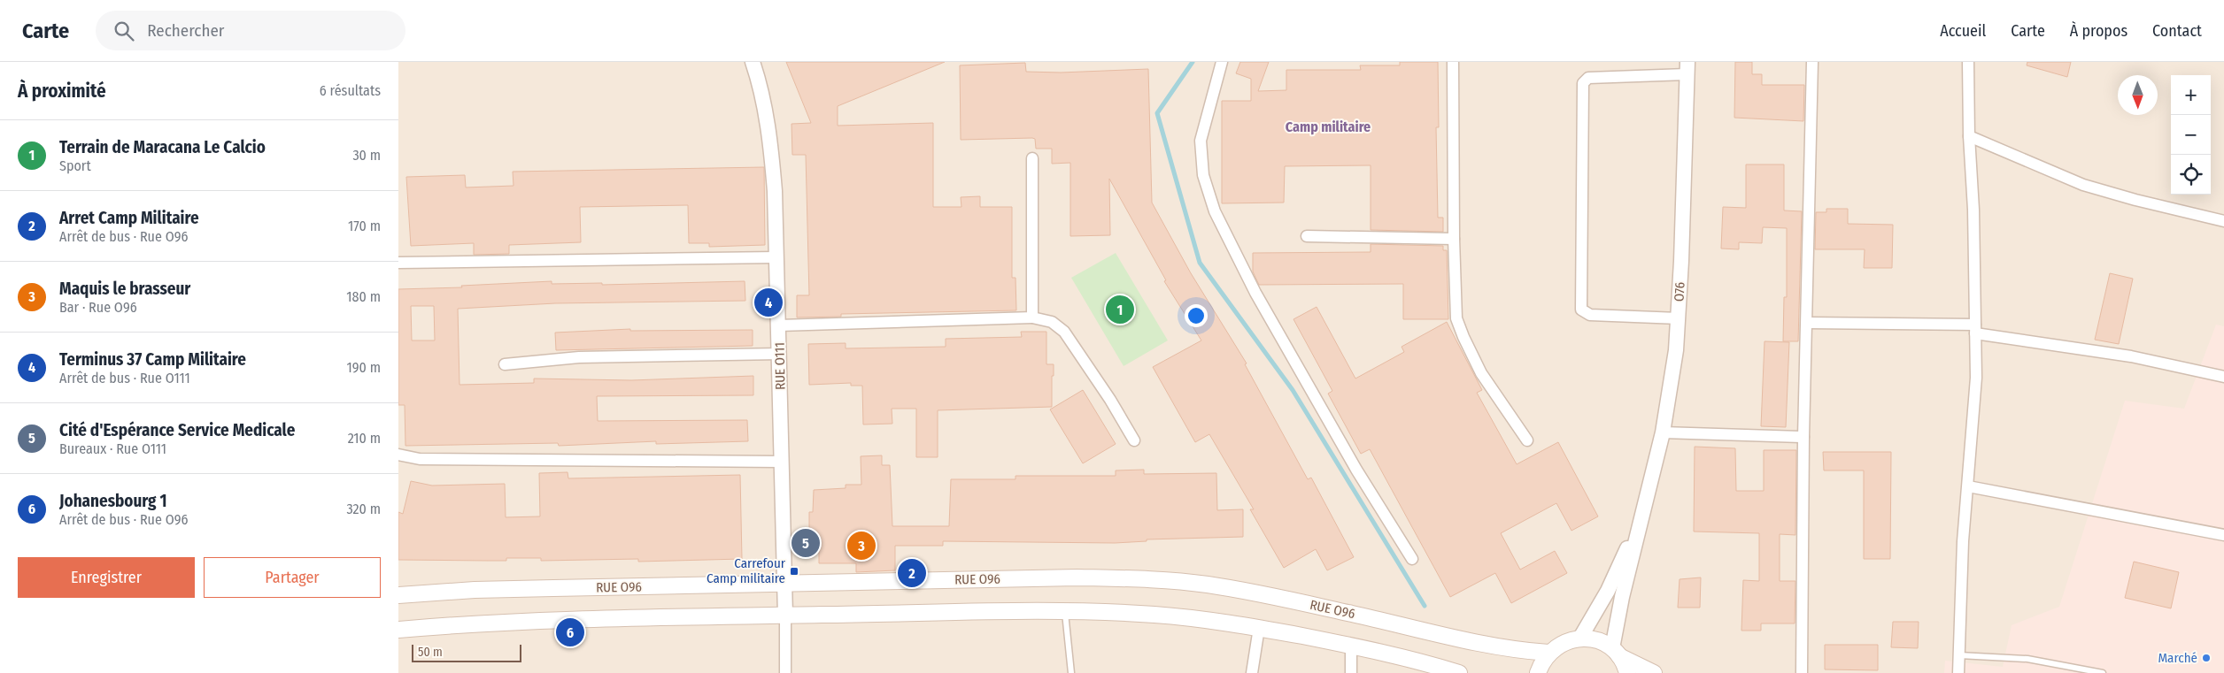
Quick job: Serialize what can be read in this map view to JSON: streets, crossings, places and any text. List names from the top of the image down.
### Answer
{
  "streets": {
    "main road": ["RUE O96"],
    "street": ["O76", "RUE O111"]
  },
  "crossings": [
    ["RUE O111", "RUE O96"]
  ],
  "districts": ["Camp militaire"],
  "places": {
    "transit": ["Carrefour Camp militaire"],
    "other": ["Marché"]
  },
  "scale_bar": "50 m",
  "north": "bottom",
  "page": {
    "header": "Carte",
    "search": "Rechercher",
    "nav": [
      "Accueil",
      "Carte",
      "À propos",
      "Contact"
    ],
    "heading": ["À proximité", "6 résultats"],
    "map_buttons": ["+", "−"],
    "list": [
      {
        "mark": "1",
        "name": "Terrain de Maracana Le Calcio",
        "note": "Sport",
        "value": "30 m"
      },
      {
        "mark": "2",
        "name": "Arret Camp Militaire",
        "note": "Arrêt de bus · Rue O96",
        "value": "170 m"
      },
      {
        "mark": "3",
        "name": "Maquis le brasseur",
        "note": "Bar · Rue O96",
        "value": "180 m"
      },
      {
        "mark": "4",
        "name": "Terminus 37 Camp Militaire",
        "note": "Arrêt de bus · Rue O111",
        "value": "190 m"
      },
      {
        "mark": "5",
        "name": "Cité d'Espérance Service Medicale",
        "note": "Bureaux · Rue O111",
        "value": "210 m"
      },
      {
        "mark": "6",
        "name": "Johanesbourg 1",
        "note": "Arrêt de bus · Rue O96",
        "value": "320 m"
      }
    ],
    "pins": [
      "4",
      "1",
      "5",
      "3",
      "2",
      "6"
    ],
    "buttons": ["Enregistrer", "Partager"],
    "scale": "50 m"
  }
}
